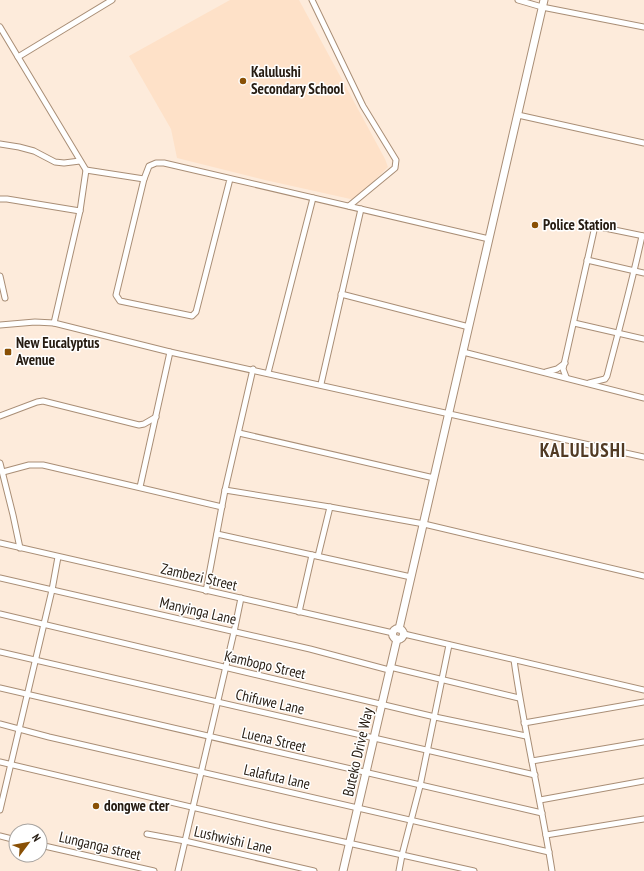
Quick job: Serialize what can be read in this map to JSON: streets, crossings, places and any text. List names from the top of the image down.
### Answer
{
  "streets": {
    "street": [
      "Zambezi Street",
      "Manyinga Lane",
      "Kambopo Street",
      "Chifuwe Lane",
      "Luena Street",
      "Buteko Drive Way",
      "Lalafuta lane",
      "Lushwishi Lane",
      "Lunganga street"
    ]
  },
  "crossings": [
    ["Manyinga Lane", "Buteko Drive Way"],
    ["Kambopo Street", "Buteko Drive Way"],
    ["Chifuwe Lane", "Buteko Drive Way"],
    ["Luena Street", "Buteko Drive Way"],
    ["Buteko Drive Way", "Lalafuta lane"]
  ],
  "districts": ["KALULUSHI"],
  "places": {
    "other": ["Kalulushi Secondary School", "Police Station", "dongwe cter"],
    "transit": ["New Eucalyptus Avenue"]
  },
  "north": "top right"
}
